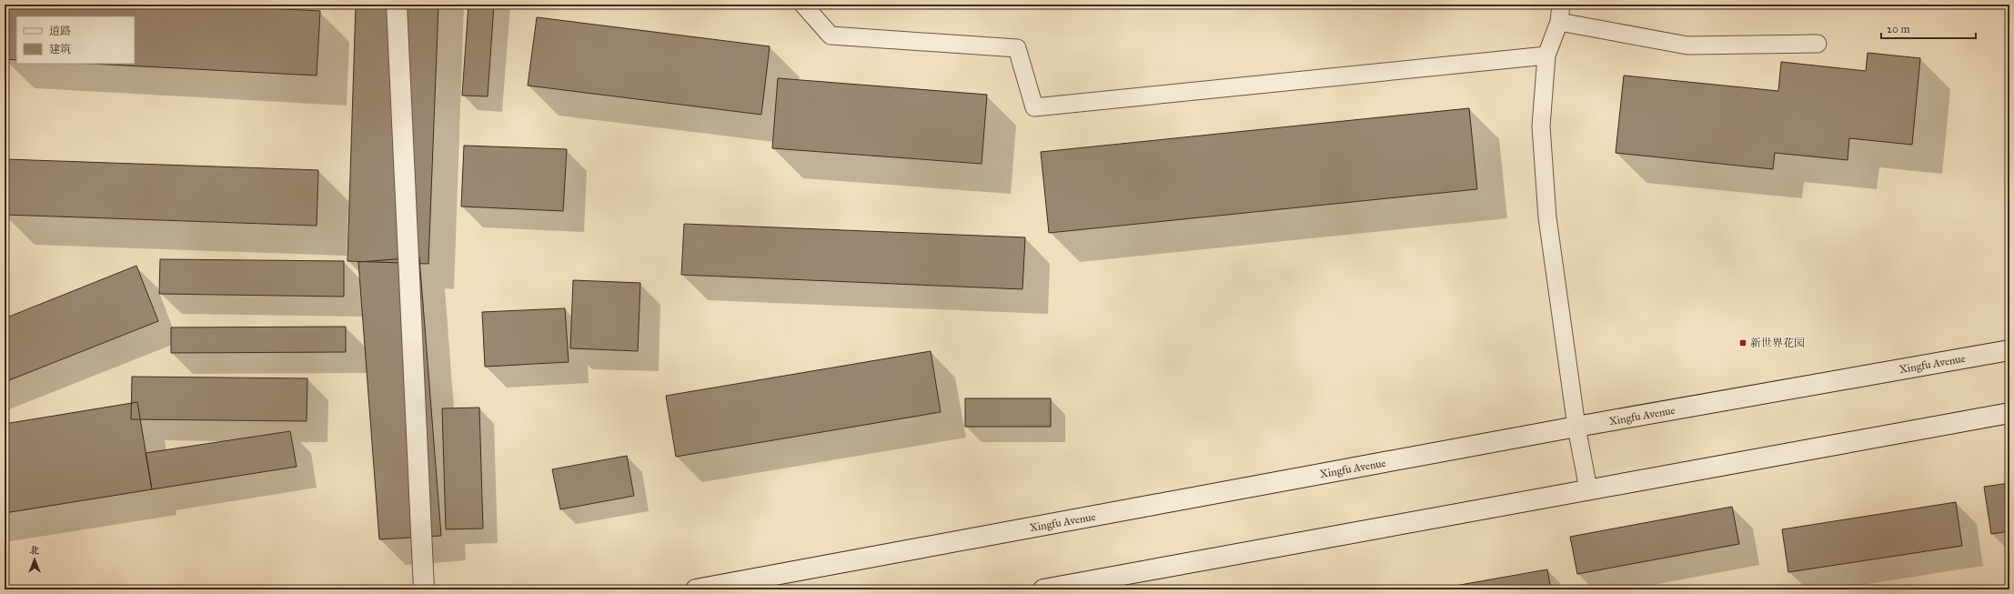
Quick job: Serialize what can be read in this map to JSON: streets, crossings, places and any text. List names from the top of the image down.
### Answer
{
  "streets": {
    "main road": ["Xingfu Avenue"]
  },
  "places": {
    "transit": ["新世界花园"]
  },
  "legend": ["道路", "建筑"],
  "scale_bar": "20 m",
  "north": "top"
}
